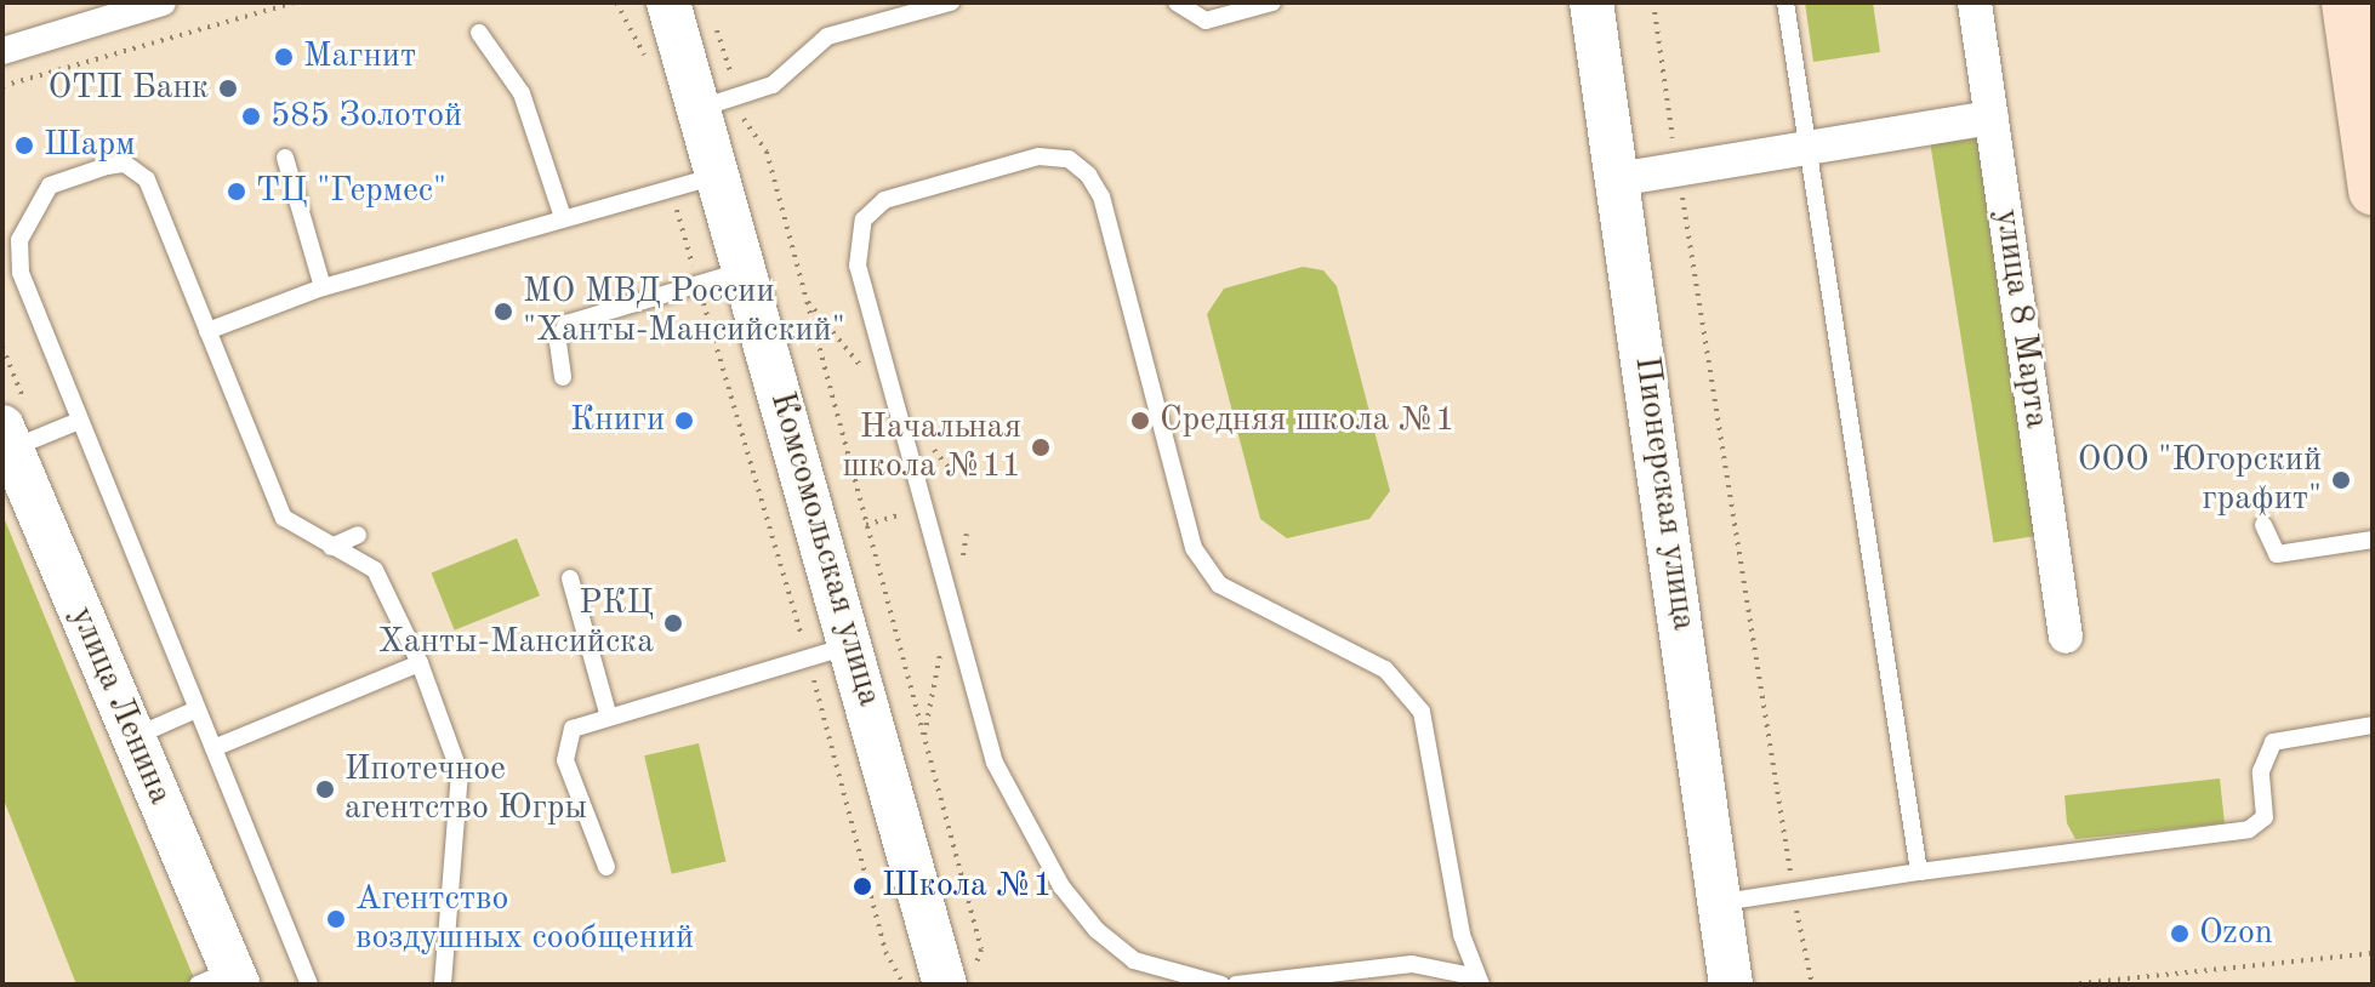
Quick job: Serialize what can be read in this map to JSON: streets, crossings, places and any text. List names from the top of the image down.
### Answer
{
  "streets": {
    "street": [
      "улица 8 Марта",
      "Пионерская улица",
      "Комсомольская улица",
      "улица Ленина"
    ]
  },
  "places": [
    "Магнит",
    "ОТП Банк",
    "585 Золотой",
    "Шарм",
    "ТЦ \"Гермес\"",
    "МО МВД России \"Ханты-Мансийский\"",
    "Книги",
    "Средняя школа №1",
    "Начальная школа №11",
    "ООО \"Югорский графит\"",
    "РКЦ Ханты-Мансийска",
    "Ипотечное агентство Югры",
    "Школа №1",
    "Агентство воздушных сообщений",
    "Ozon"
  ]
}
